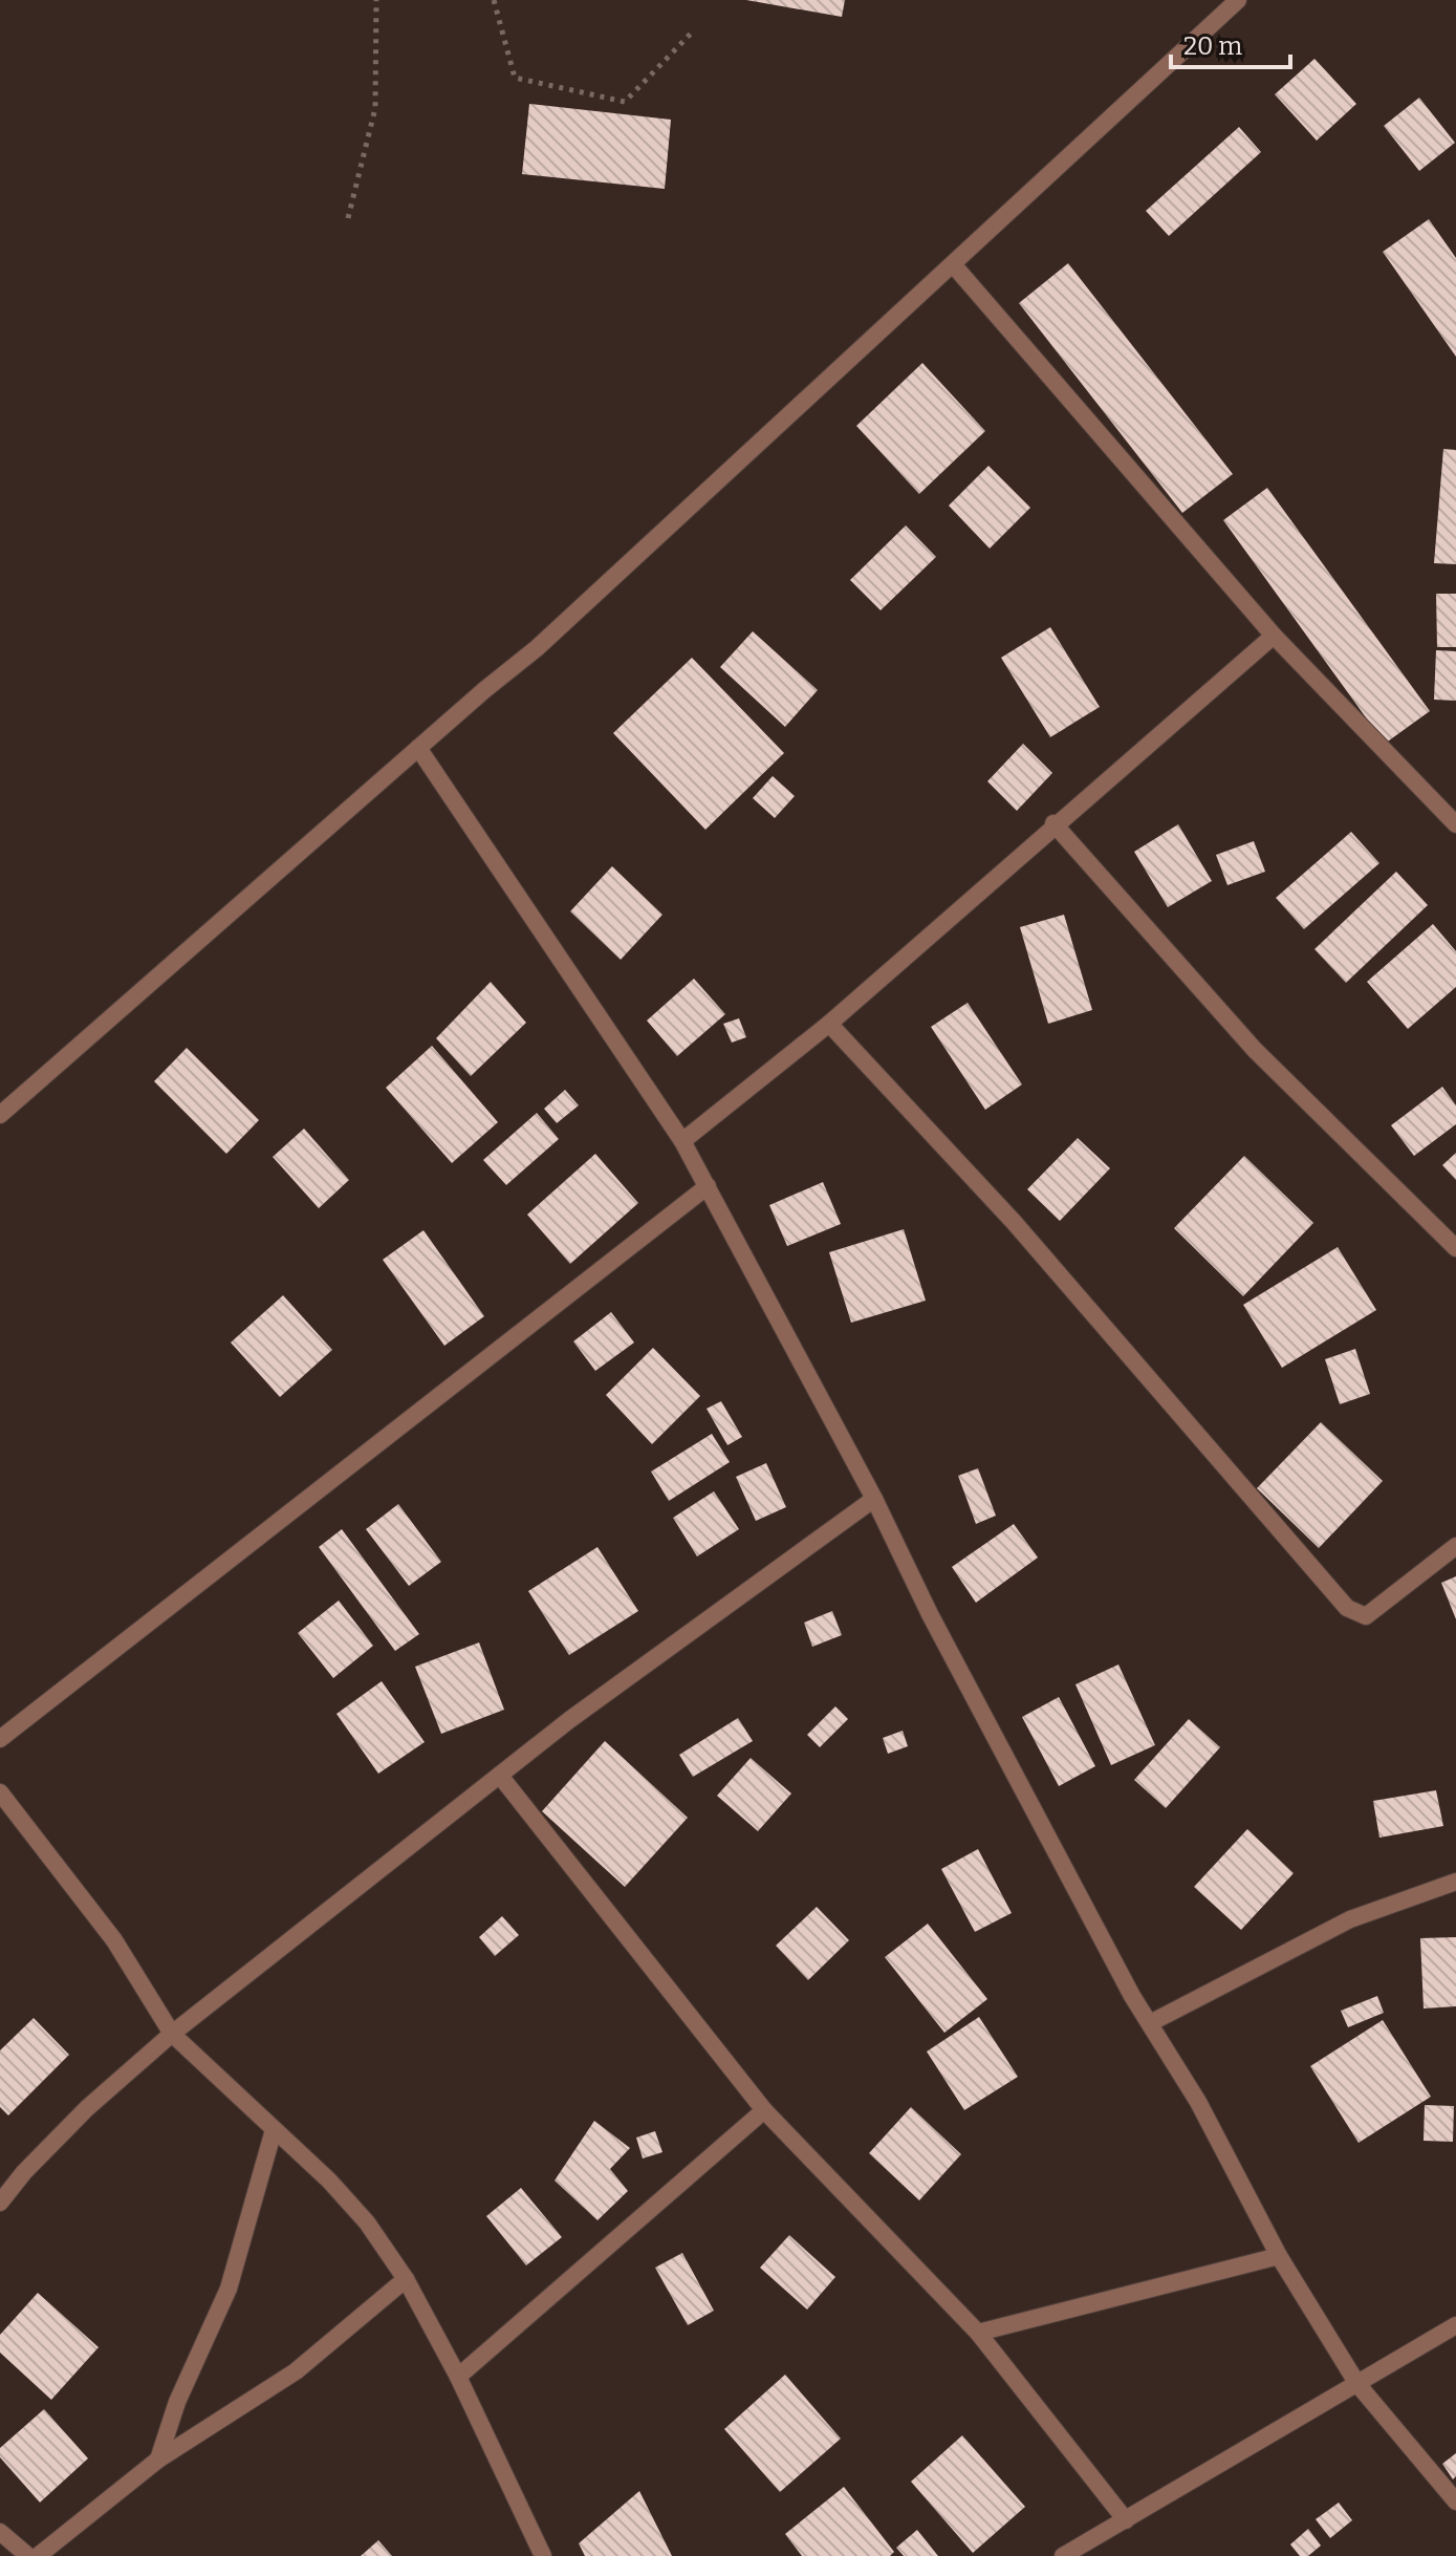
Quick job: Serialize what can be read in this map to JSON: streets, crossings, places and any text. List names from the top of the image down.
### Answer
{
  "scale_bar": "20 m"
}
